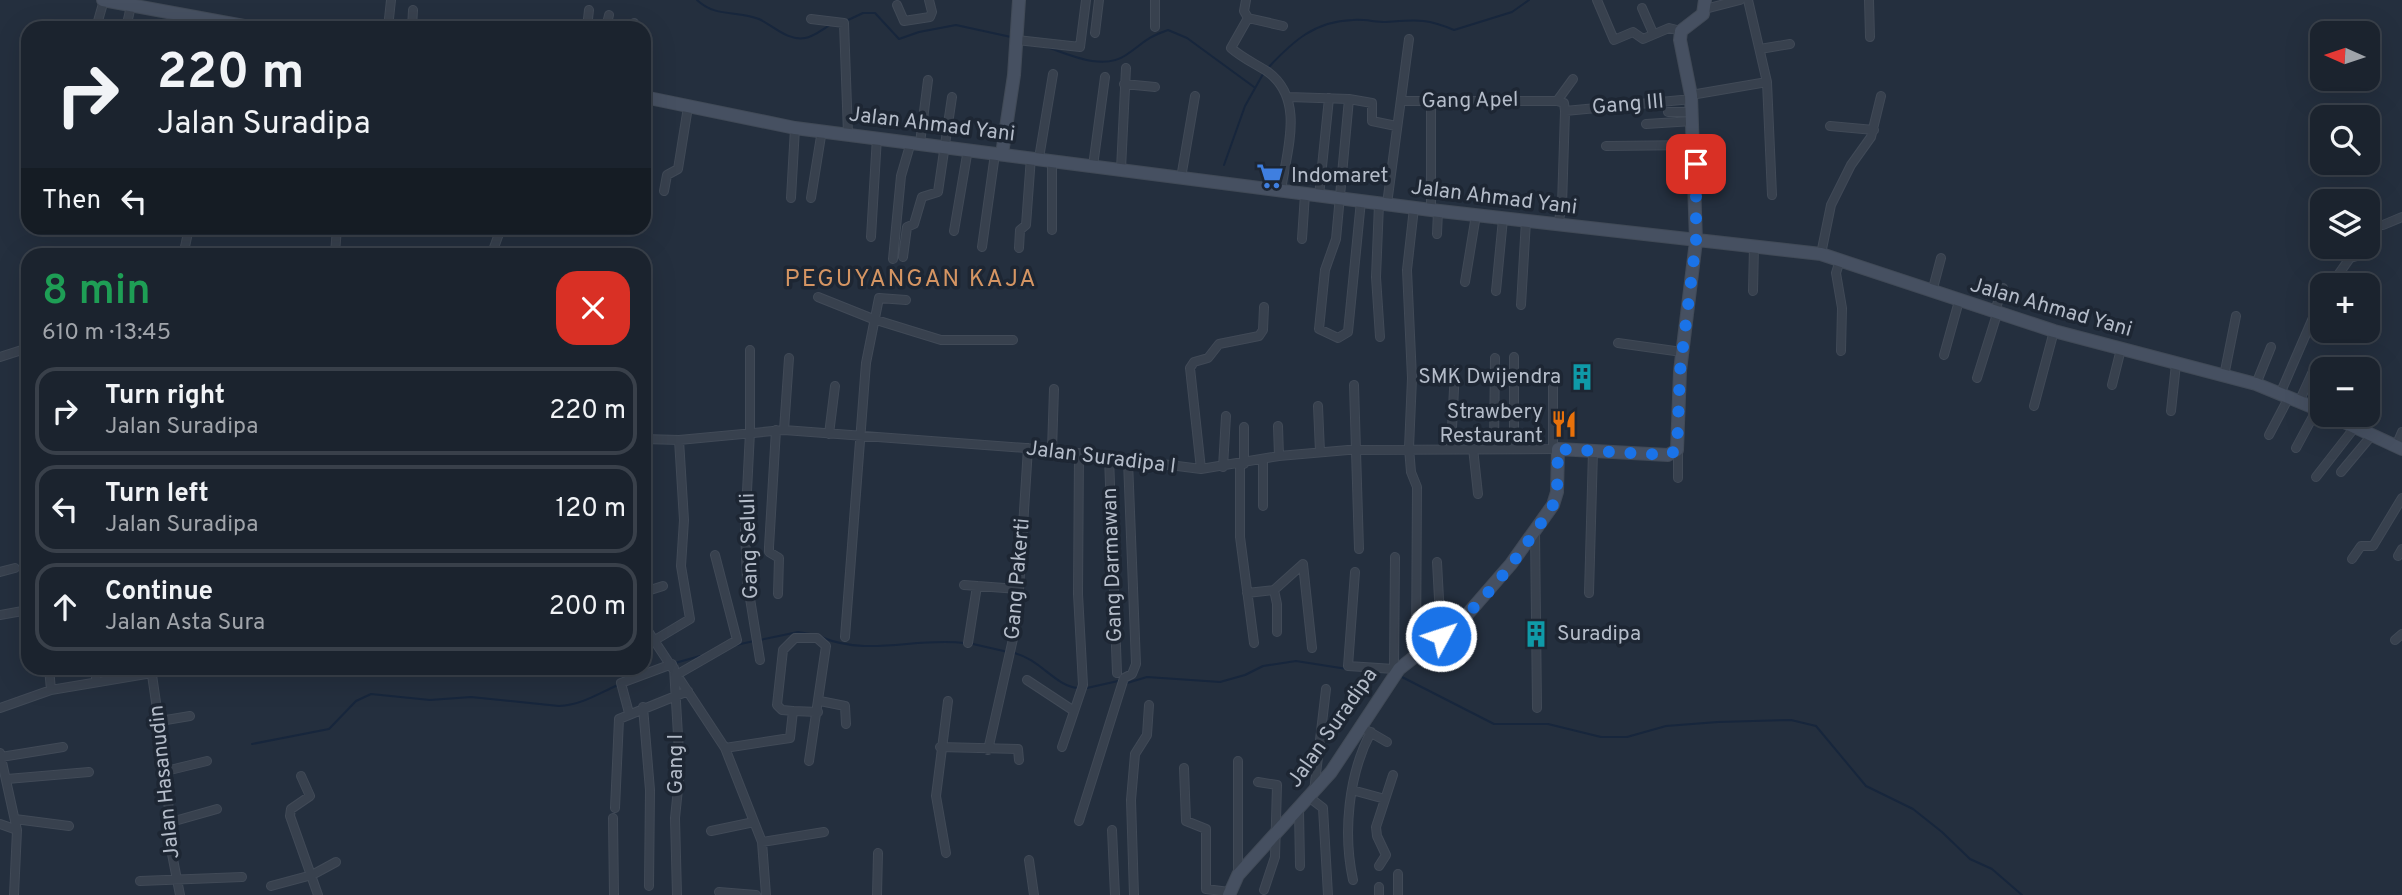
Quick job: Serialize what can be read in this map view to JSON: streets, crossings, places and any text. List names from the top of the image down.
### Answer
{
  "streets": {
    "main road": ["Jalan Ahmad Yani", "Jalan Suradipa"],
    "street": [
      "Gang Apel",
      "Gang III",
      "Jalan Suradipa I",
      "Gang Seluli",
      "Gang Darmawan",
      "Gang Pakerti",
      "Gang I",
      "Jalan Hasanudin"
    ]
  },
  "crossings": [
    ["Gang Apel", "Jalan Ahmad Yani"],
    ["Jalan Suradipa I", "Gang Seluli"],
    ["Jalan Suradipa I", "Gang Darmawan"],
    ["Jalan Suradipa I", "Gang Pakerti"],
    ["Jalan Suradipa I", "Jalan Suradipa"]
  ],
  "districts": ["PEGUYANGAN KAJA"],
  "places": {
    "supermarket": ["Indomaret"],
    "building": ["SMK Dwijendra", "Suradipa"],
    "restaurant": ["Strawbery Restaurant"]
  },
  "north": "left",
  "page": {
    "map_buttons": ["+", "−"],
    "turn": ["220 m", "Jalan Suradipa"],
    "then": "Then",
    "heading": ["8 min", "610 m · 13:45"],
    "list": [
      {
        "name": "Turn right",
        "note": "Jalan Suradipa",
        "value": "220 m"
      },
      {
        "name": "Turn left",
        "note": "Jalan Suradipa",
        "value": "120 m"
      },
      {
        "name": "Continue",
        "note": "Jalan Asta Sura",
        "value": "200 m"
      }
    ]
  }
}
